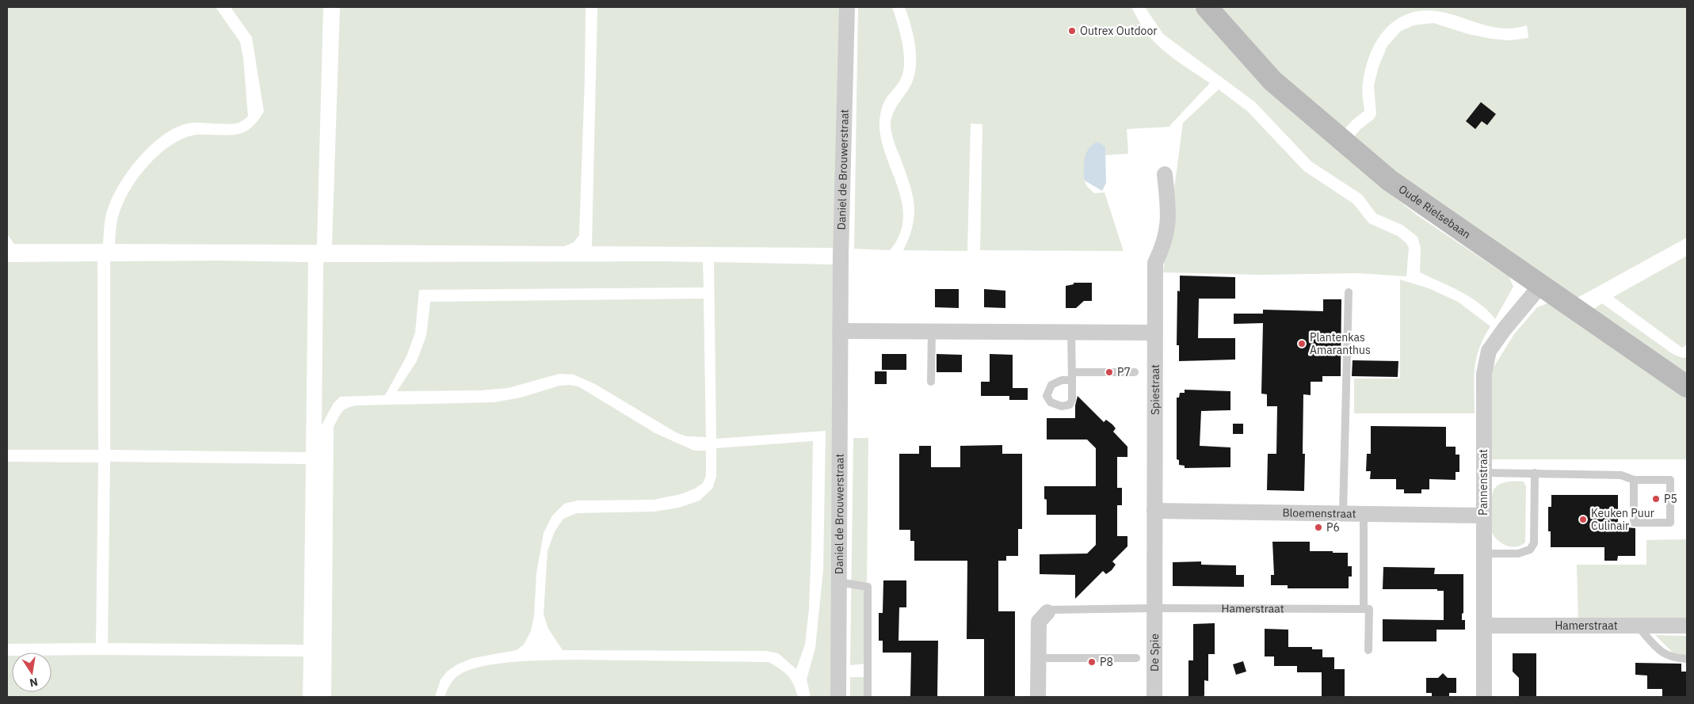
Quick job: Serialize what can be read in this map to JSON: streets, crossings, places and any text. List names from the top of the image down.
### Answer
{
  "streets": {
    "street": [
      "Daniel de Brouwerstraat",
      "Oude Rielsebaan",
      "Spiestraat",
      "Pannenstraat",
      "Bloemenstraat",
      "Hamerstraat",
      "De Spie"
    ]
  },
  "crossings": [
    ["Oude Rielsebaan", "Pannenstraat"],
    ["Spiestraat", "Bloemenstraat"],
    ["Spiestraat", "Hamerstraat"],
    ["Spiestraat", "De Spie"],
    ["Pannenstraat", "Bloemenstraat"],
    ["Pannenstraat", "Hamerstraat"],
    ["Hamerstraat", "De Spie"]
  ],
  "places": [
    "Outrex Outdoor",
    "Plantenkas Amaranthus",
    "P7",
    "P5",
    "Keuken Puur Culinair",
    "P6",
    "P8"
  ],
  "north": "bottom"
}
